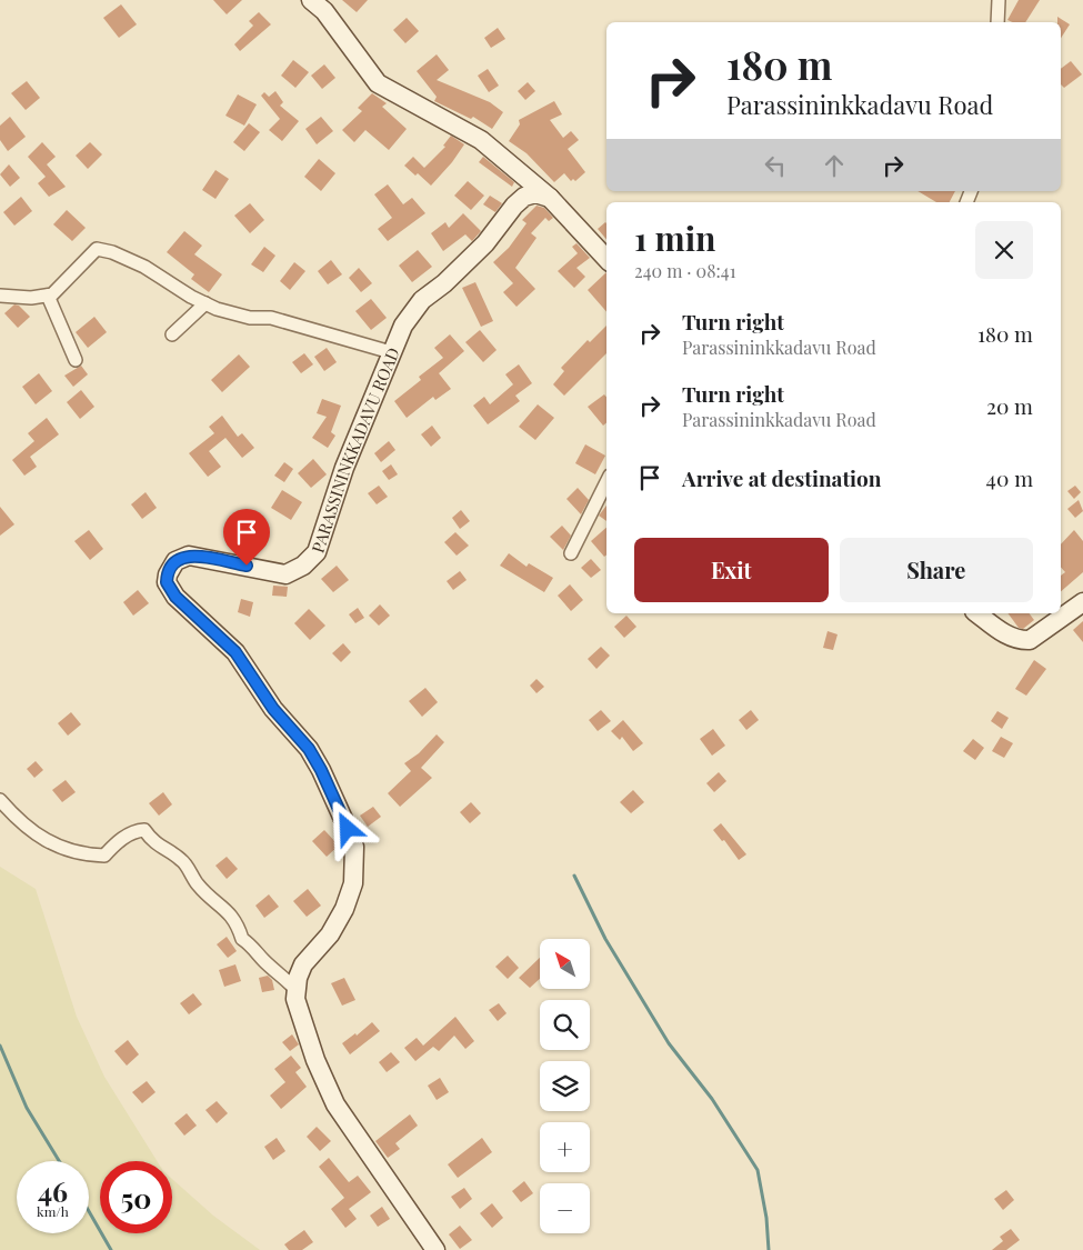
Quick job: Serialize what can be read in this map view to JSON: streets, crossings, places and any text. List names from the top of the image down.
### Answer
{
  "streets": {
    "main road": ["PARASSININKKADAVU ROAD"]
  },
  "north": "top left",
  "page": {
    "turn": ["180 m", "Parassininkkadavu Road"],
    "heading": ["1 min", "240 m · 08:41"],
    "list": [
      {
        "name": "Turn right",
        "note": "Parassininkkadavu Road",
        "value": "180 m"
      },
      {
        "name": "Turn right",
        "note": "Parassininkkadavu Road",
        "value": "20 m"
      },
      {
        "name": "Arrive at destination",
        "value": "40 m"
      }
    ],
    "buttons": ["Exit", "Share"],
    "map_buttons": ["+", "−"],
    "speed": "46 km/h",
    "limit": "50"
  }
}
